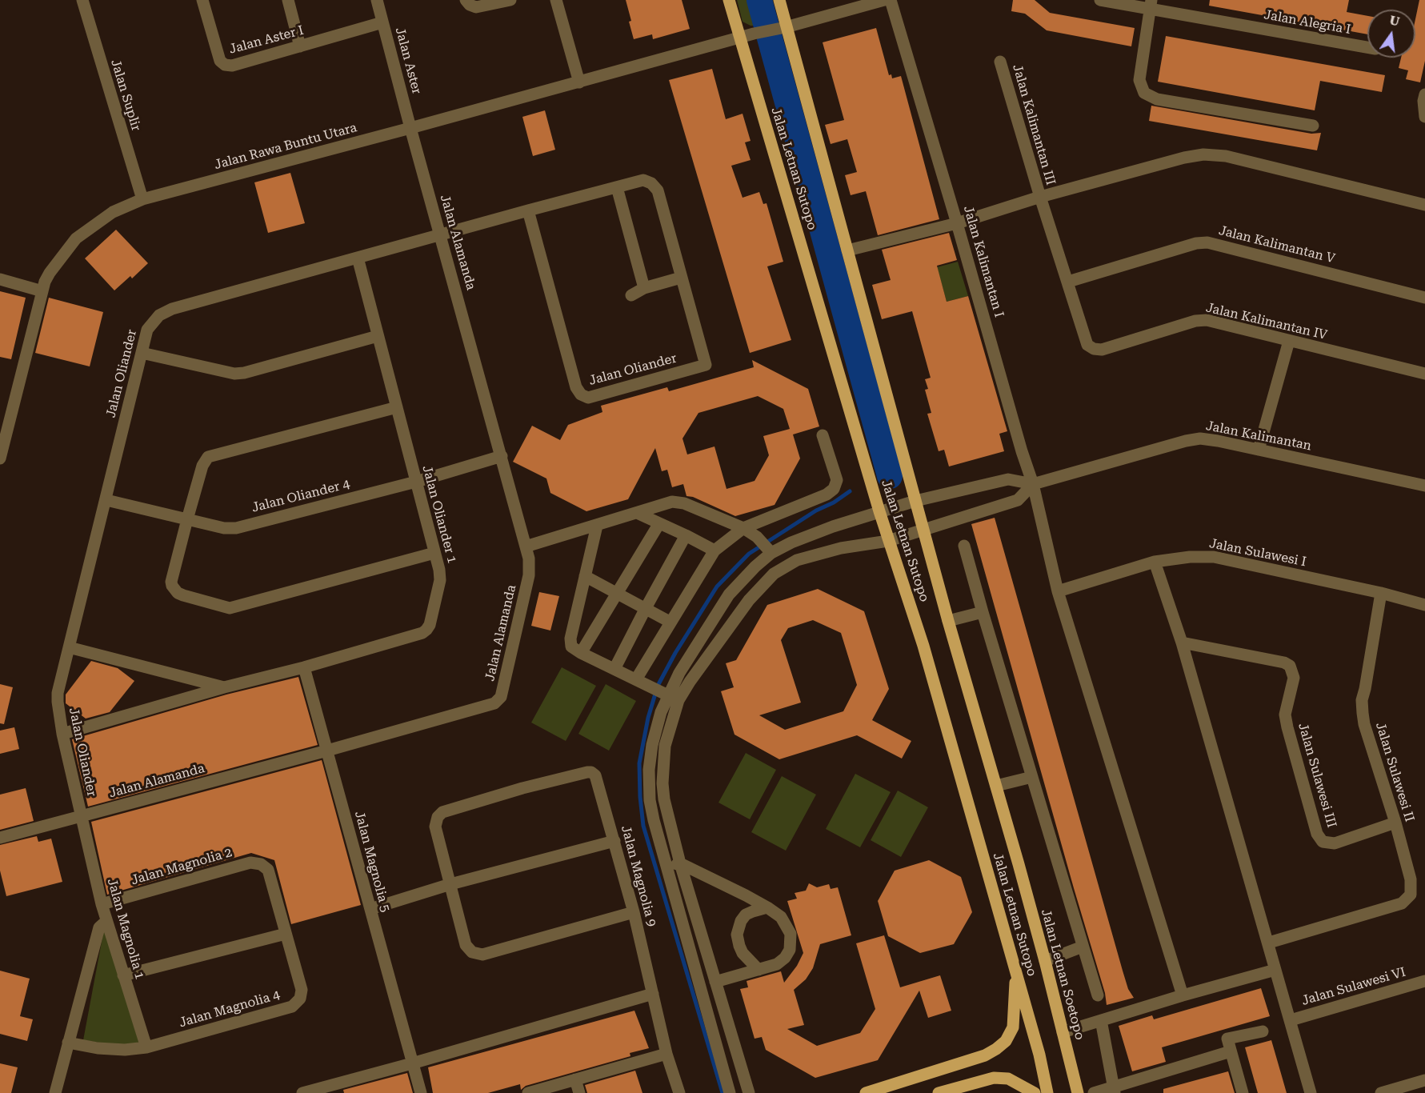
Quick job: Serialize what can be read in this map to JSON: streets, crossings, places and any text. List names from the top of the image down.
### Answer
{
  "streets": {
    "main road": ["Jalan Letnan Sutopo", "Jalan Letnan Soetopo"],
    "street": [
      "Jalan Alegria I",
      "Jalan Aster I",
      "Jalan Aster",
      "Jalan Suplir",
      "Jalan Kalimantan III",
      "Jalan Rawa Buntu Utara",
      "Jalan Alamanda",
      "Jalan Kalimantan V",
      "Jalan Kalimantan I",
      "Jalan Kalimantan IV",
      "Jalan Oliander",
      "Jalan Kalimantan",
      "Jalan Oliander 4",
      "Jalan Oliander 1",
      "Jalan Sulawesi I",
      "Jalan Sulawesi II",
      "Jalan Sulawesi III",
      "Jalan Magnolia 5",
      "Jalan Magnolia 2",
      "Jalan Magnolia 9",
      "Jalan Magnolia 1",
      "Jalan Sulawesi VI",
      "Jalan Magnolia 4"
    ]
  },
  "crossings": [
    ["Jalan Aster I", "Jalan Aster"],
    ["Jalan Aster", "Jalan Rawa Buntu Utara"],
    ["Jalan Aster", "Jalan Alamanda"],
    ["Jalan Suplir", "Jalan Rawa Buntu Utara"],
    ["Jalan Kalimantan III", "Jalan Kalimantan IV"],
    ["Jalan Rawa Buntu Utara", "Jalan Letnan Sutopo"],
    ["Jalan Rawa Buntu Utara", "Jalan Alamanda"],
    ["Jalan Letnan Sutopo", "Jalan Kalimantan"],
    ["Jalan Letnan Sutopo", "Jalan Letnan Soetopo"],
    ["Jalan Alamanda", "Jalan Oliander"],
    ["Jalan Alamanda", "Jalan Oliander 4"],
    ["Jalan Alamanda", "Jalan Magnolia 5"],
    ["Jalan Alamanda", "Jalan Magnolia 1"],
    ["Jalan Kalimantan V", "Jalan Kalimantan IV"],
    ["Jalan Kalimantan I", "Jalan Kalimantan"],
    ["Jalan Kalimantan I", "Jalan Sulawesi I"],
    ["Jalan Oliander", "Jalan Oliander 4"],
    ["Jalan Oliander", "Jalan Oliander 1"],
    ["Jalan Oliander", "Jalan Magnolia 1"],
    ["Jalan Oliander 4", "Jalan Oliander 1"],
    ["Jalan Oliander 1", "Jalan Magnolia 5"],
    ["Jalan Sulawesi I", "Jalan Sulawesi II"],
    ["Jalan Sulawesi II", "Jalan Sulawesi III"],
    ["Jalan Magnolia 2", "Jalan Magnolia 1"],
    ["Jalan Magnolia 2", "Jalan Magnolia 4"],
    ["Jalan Magnolia 1", "Jalan Magnolia 4"]
  ],
  "north": "top"
}
